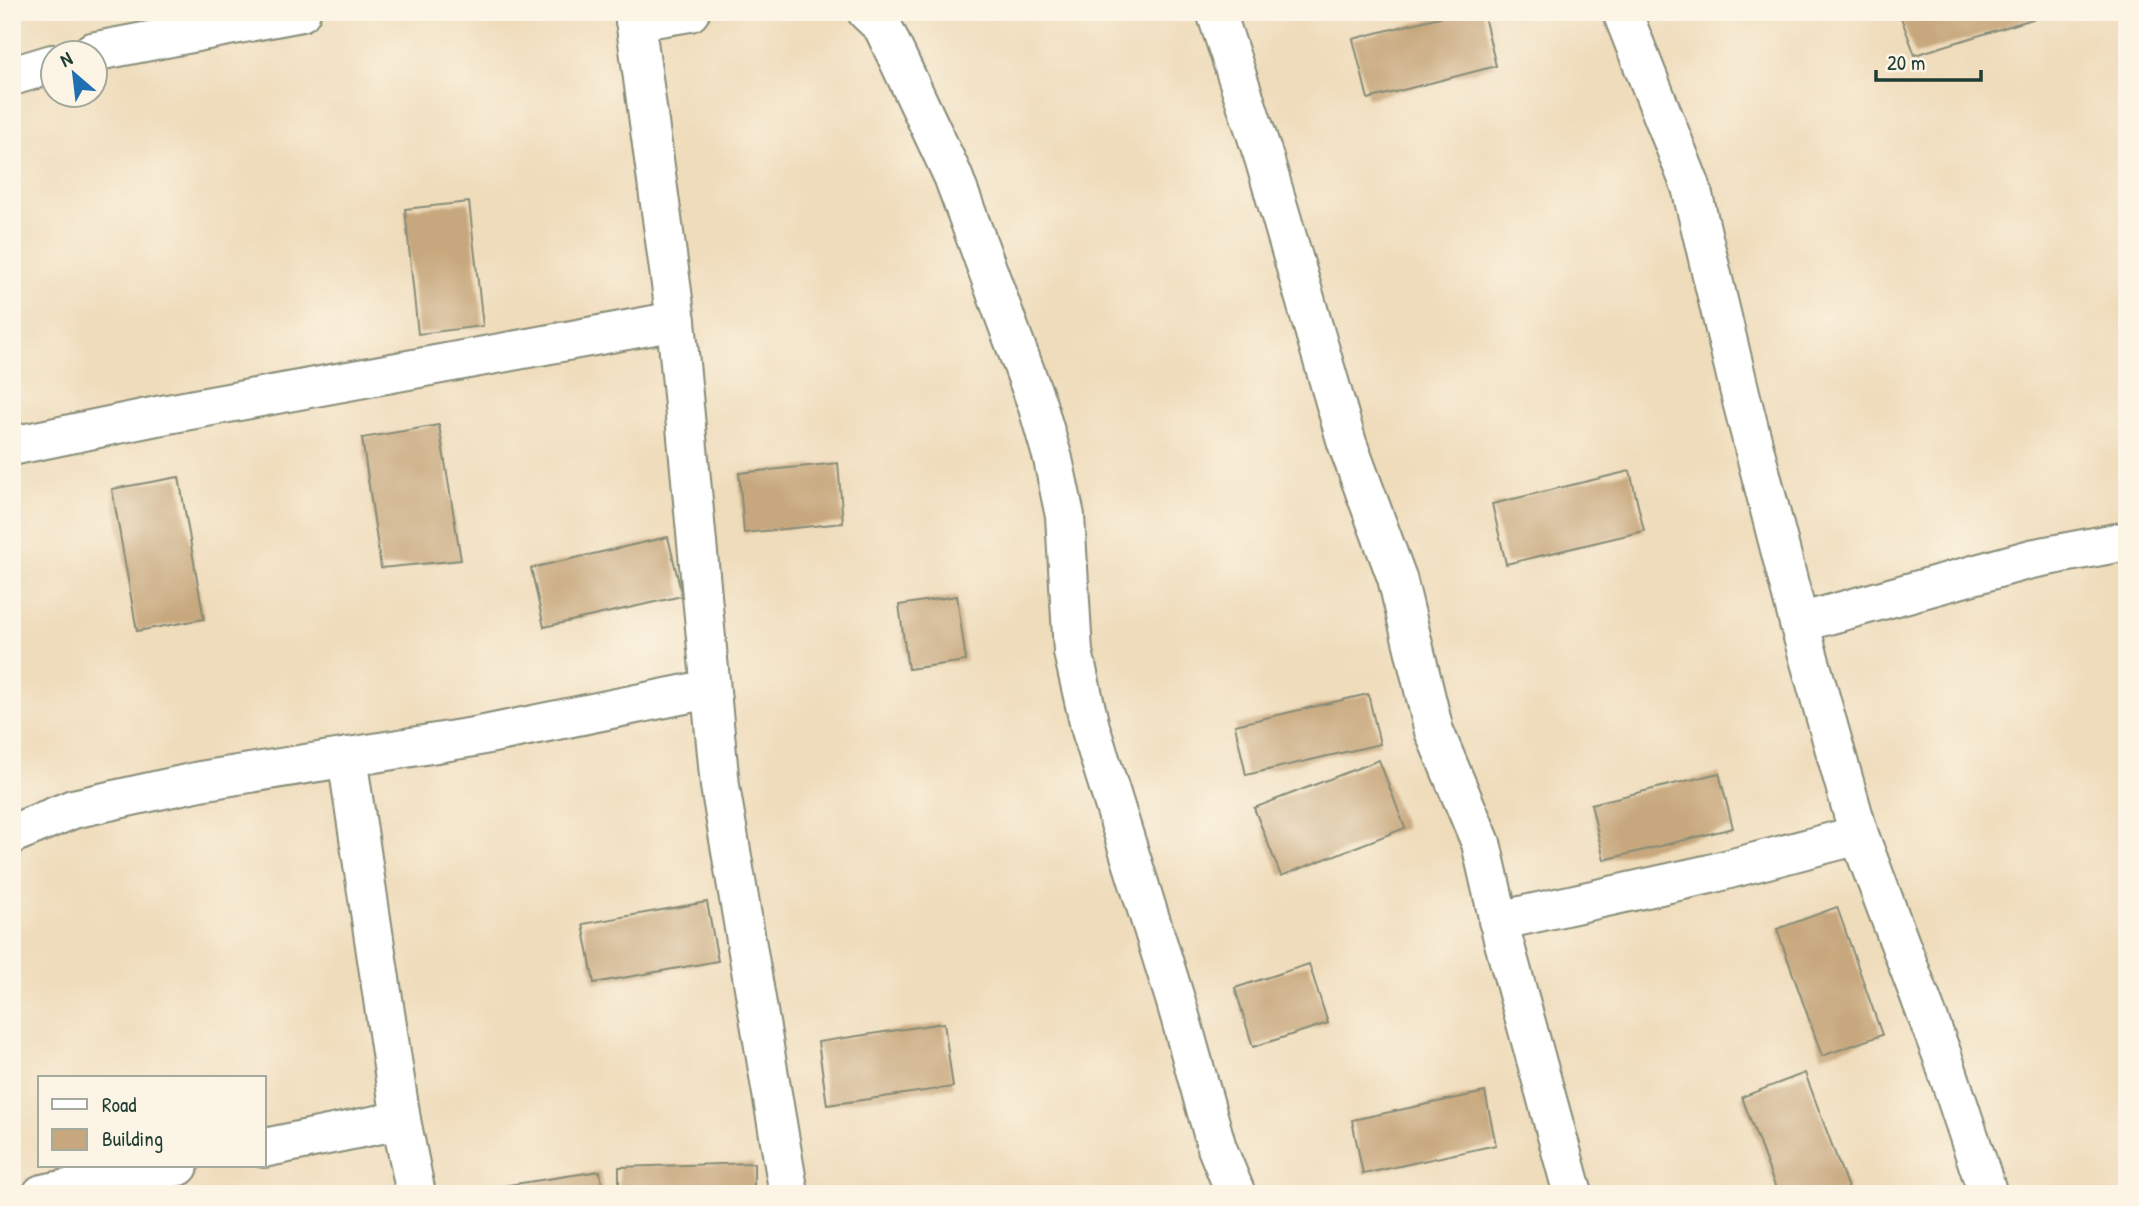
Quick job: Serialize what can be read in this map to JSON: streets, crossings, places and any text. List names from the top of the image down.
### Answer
{
  "legend": ["Road", "Building"],
  "scale_bar": "20 m",
  "north": "top left"
}
